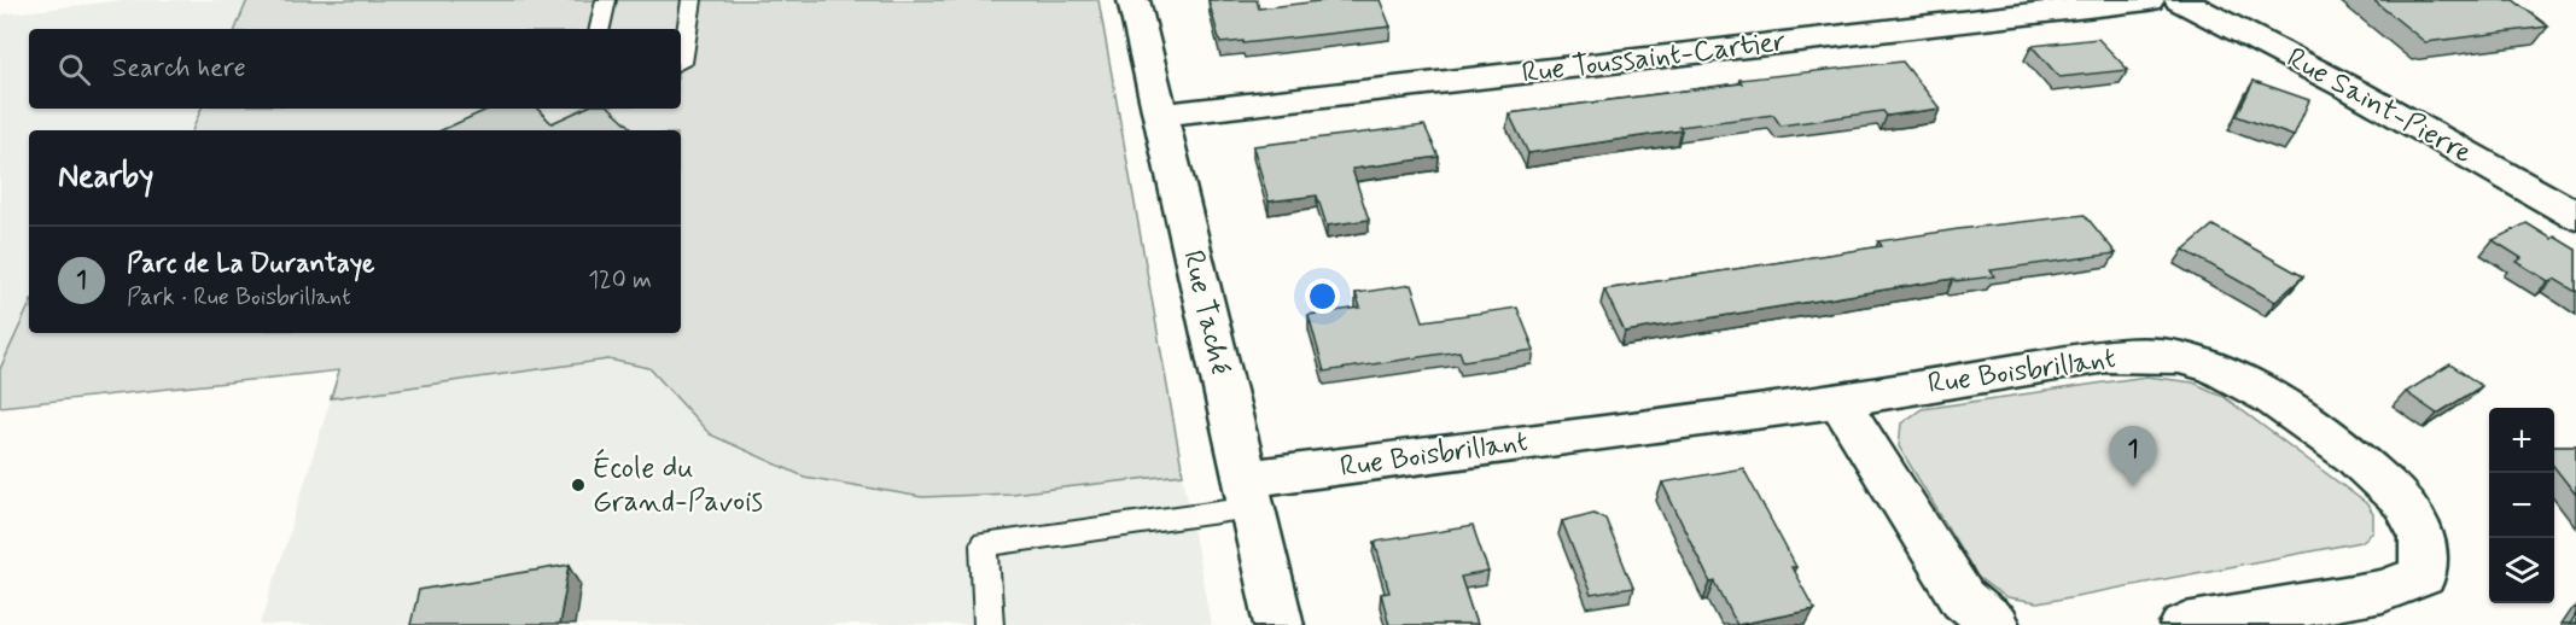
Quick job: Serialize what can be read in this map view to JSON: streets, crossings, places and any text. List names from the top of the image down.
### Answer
{
  "streets": {
    "street": [
      "Rue Toussaint-Cartier",
      "Rue Saint-Pierre",
      "Rue Taché",
      "Rue Boisbrillant"
    ]
  },
  "crossings": [
    ["Rue Toussaint-Cartier", "Rue Taché"],
    ["Rue Taché", "Rue Boisbrillant"]
  ],
  "places": ["École du Grand-Pavois"],
  "page": {
    "search": "Search here",
    "heading": "Nearby",
    "list": [
      {
        "mark": "1",
        "name": "Parc de La Durantaye",
        "note": "Park · Rue Boisbrillant",
        "value": "120 m"
      }
    ],
    "map_buttons": ["+", "−"],
    "pins": "1"
  }
}
